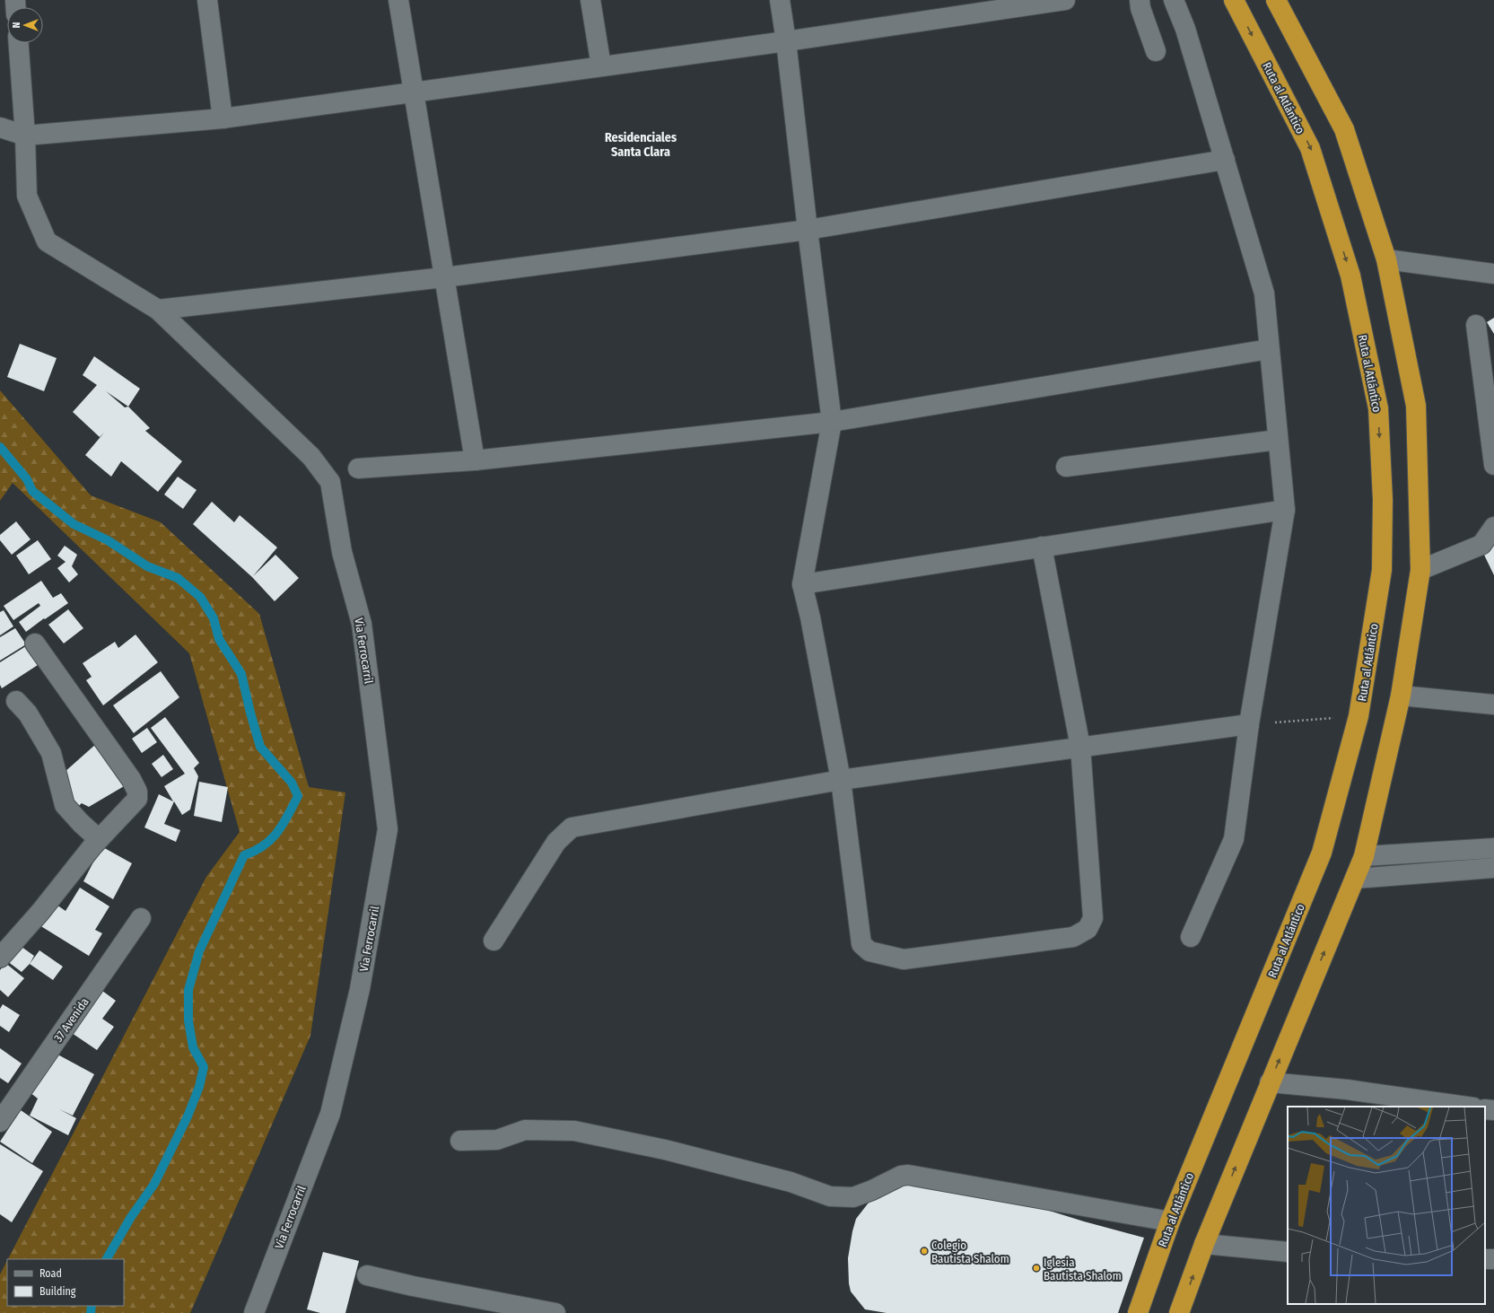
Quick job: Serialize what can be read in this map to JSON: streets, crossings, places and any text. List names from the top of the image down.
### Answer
{
  "streets": {
    "highway": ["Ruta al Atlántico"],
    "street": ["Via Ferrocarril", "37 Avenida"]
  },
  "districts": ["Residenciales Santa Clara"],
  "places": ["Colegio Bautista Shalom", "Iglesia Bautista Shalom"],
  "legend": ["Road", "Building"],
  "north": "left"
}
